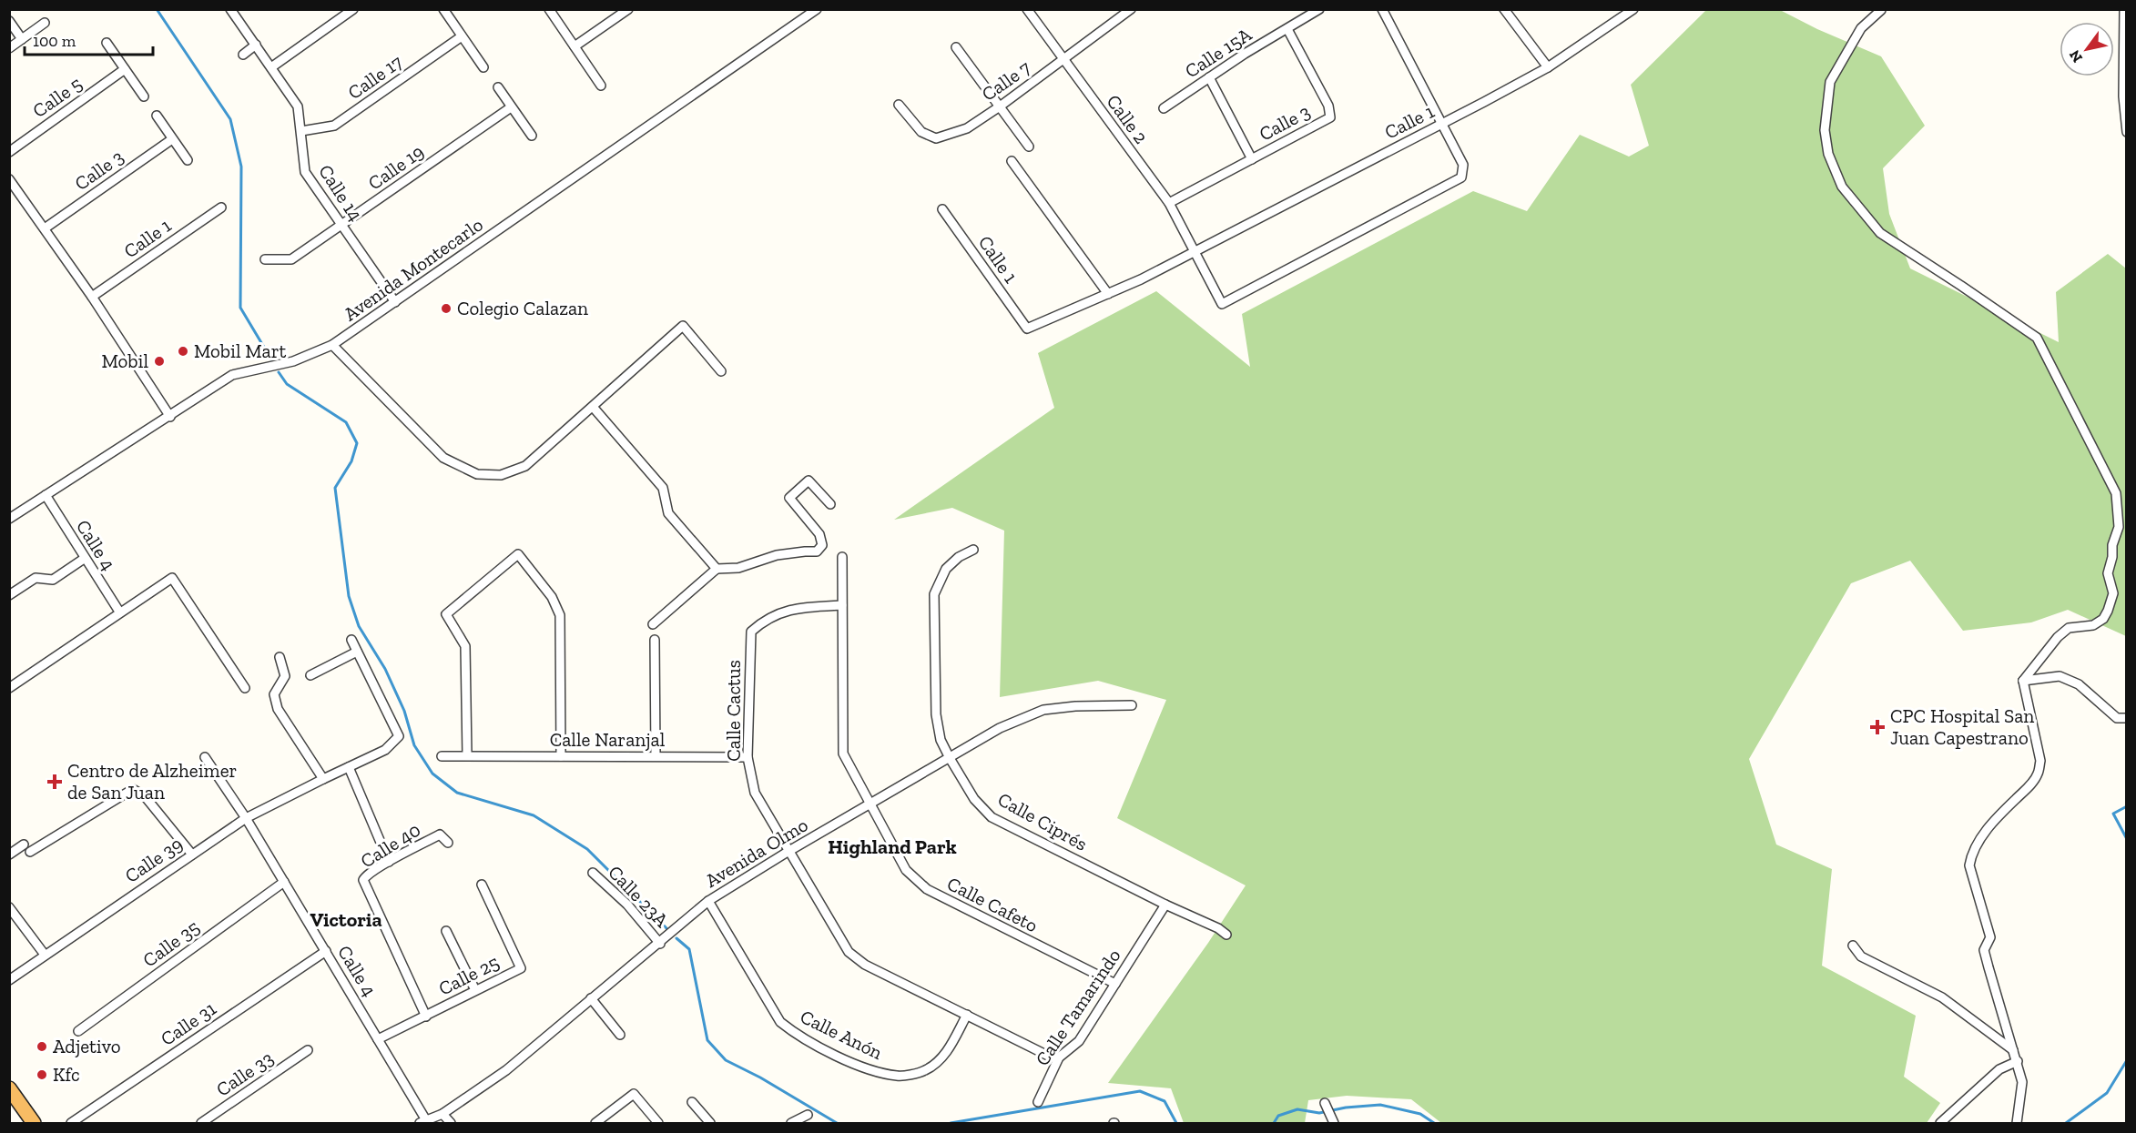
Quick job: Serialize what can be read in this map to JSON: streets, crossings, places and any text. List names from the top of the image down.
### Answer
{
  "streets": {
    "street": [
      "Calle 15A",
      "Calle 17",
      "Calle 7",
      "Calle 5",
      "Calle 2",
      "Calle 1",
      "Calle 3",
      "Calle 19",
      "Calle 14",
      "Avenida Montecarlo",
      "Calle 4",
      "Calle Cactus",
      "Calle Naranjal",
      "Calle Ciprés",
      "Calle 40",
      "Avenida Olmo",
      "Calle 39",
      "Calle 23A",
      "Calle Cafeto",
      "Calle 35",
      "Calle 25",
      "Calle Tamarindo",
      "Calle 31",
      "Calle Anón",
      "Calle 33"
    ]
  },
  "crossings": [
    ["Calle 15A", "Calle 3"],
    ["Calle 17", "Calle 14"],
    ["Calle 7", "Calle 2"],
    ["Calle 2", "Calle 1"],
    ["Calle 2", "Calle 3"],
    ["Calle 19", "Calle 14"],
    ["Calle 14", "Avenida Montecarlo"],
    ["Avenida Montecarlo", "Calle 4"],
    ["Calle 4", "Avenida Olmo"],
    ["Calle 4", "Calle 39"],
    ["Calle 4", "Calle 35"],
    ["Calle 4", "Calle 25"],
    ["Calle 4", "Calle 31"],
    ["Calle Cactus", "Calle Naranjal"],
    ["Calle Cactus", "Avenida Olmo"],
    ["Calle Cactus", "Calle Cafeto"],
    ["Calle Cactus", "Calle Tamarindo"],
    ["Calle Cactus", "Calle Anón"],
    ["Calle Ciprés", "Avenida Olmo"],
    ["Calle Ciprés", "Calle Tamarindo"],
    ["Calle 40", "Calle 25"],
    ["Avenida Olmo", "Calle 23A"],
    ["Avenida Olmo", "Calle Cafeto"],
    ["Avenida Olmo", "Calle Anón"],
    ["Calle Cafeto", "Calle Tamarindo"]
  ],
  "districts": ["Highland Park", "Victoria"],
  "places": {
    "other": [
      "Colegio Calazan",
      "Mobil Mart",
      "Mobil",
      "Adjetivo",
      "Kfc"
    ],
    "health": ["CPC Hospital San Juan Capestrano", "Centro de Alzheimer de San Juan"]
  },
  "scale_bar": "100 m",
  "north": "bottom left"
}
